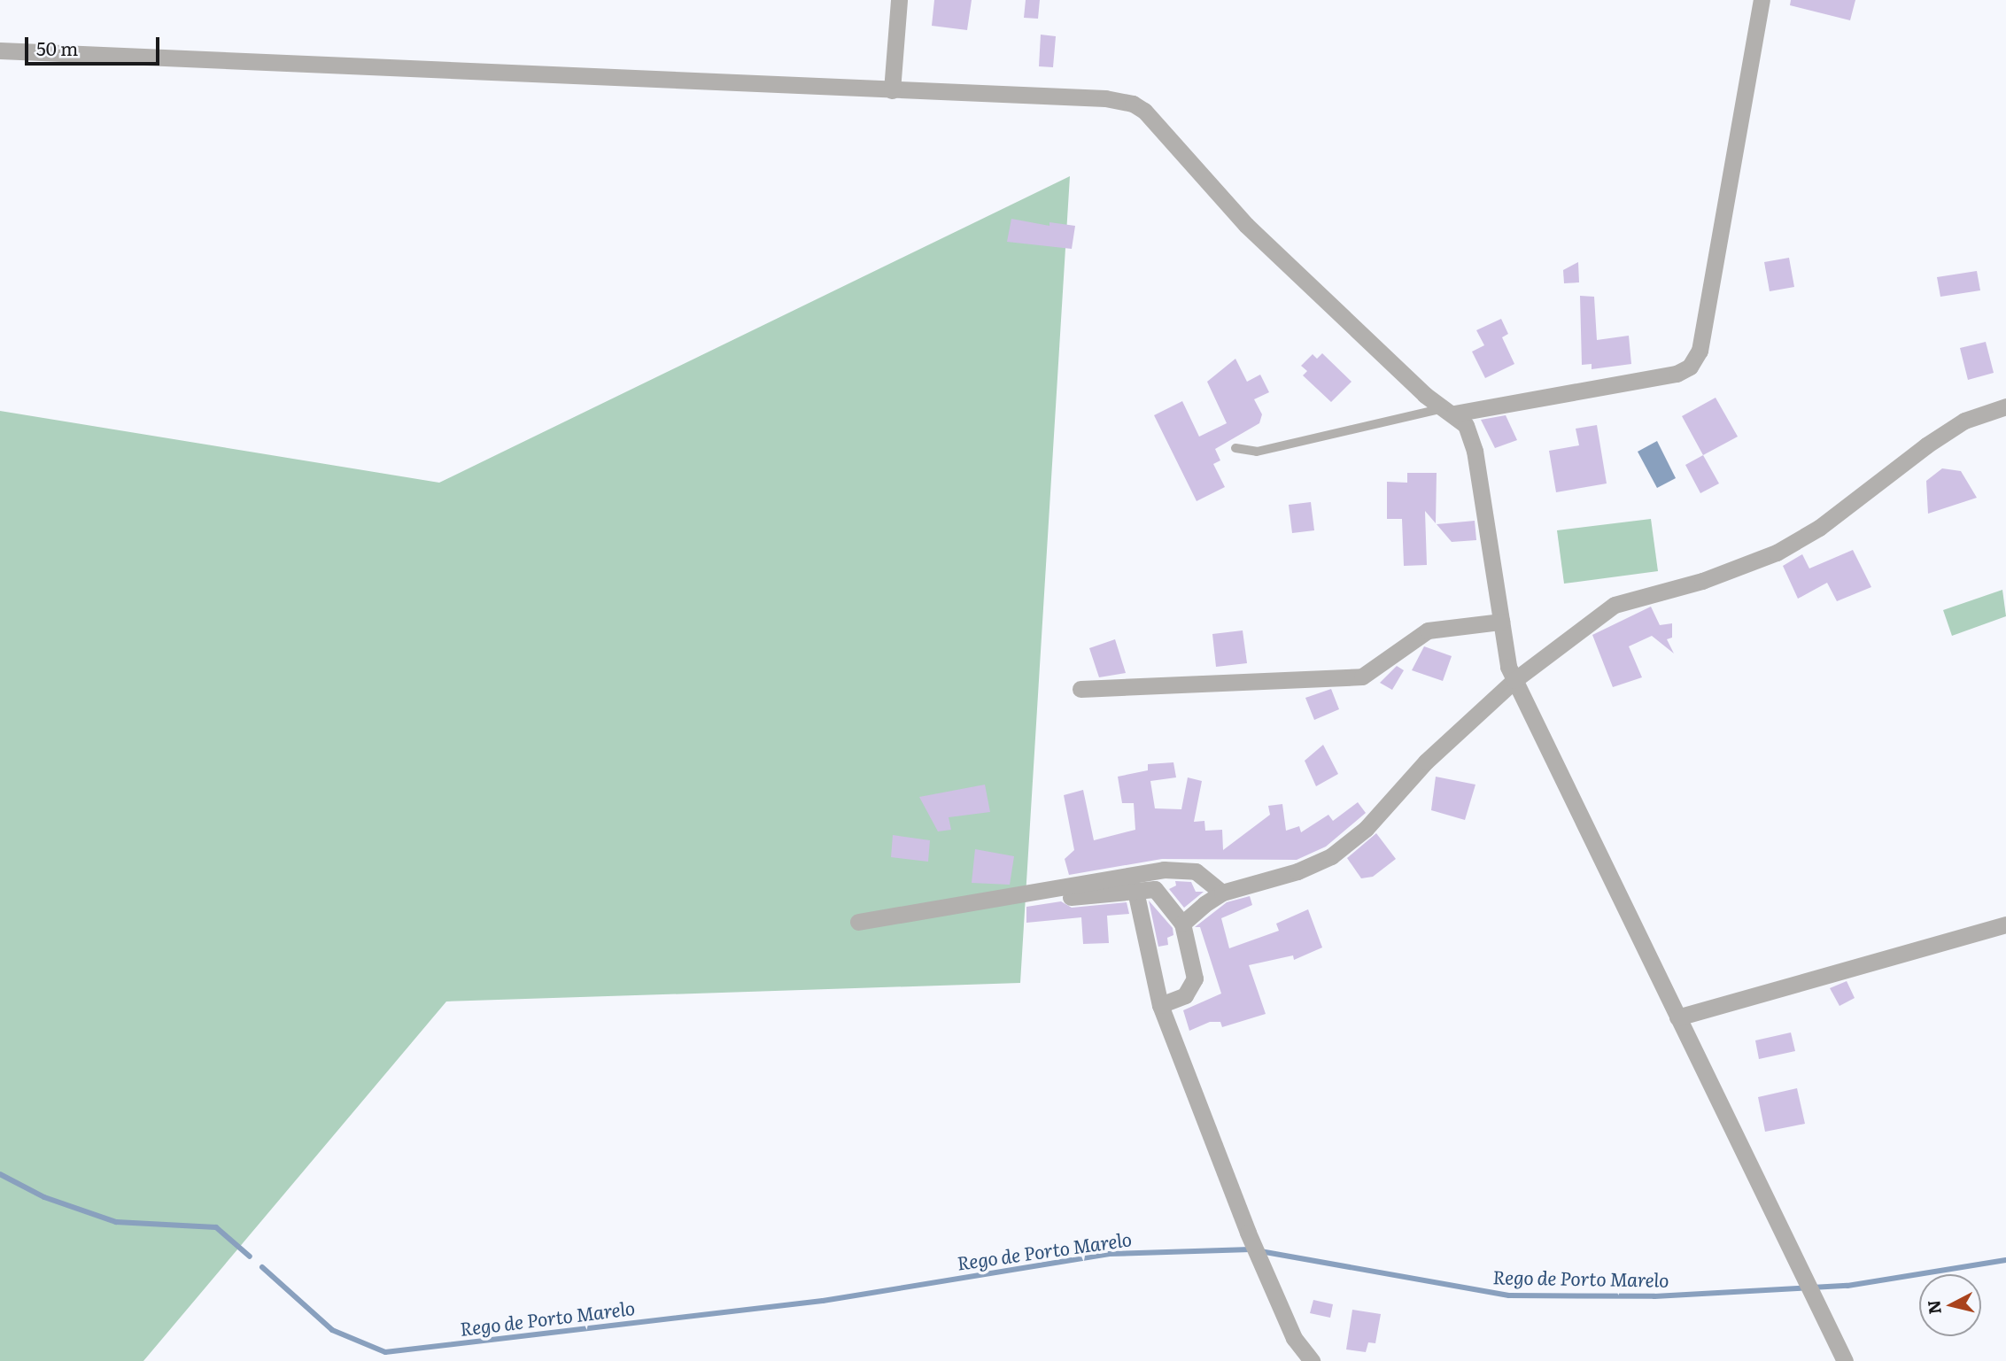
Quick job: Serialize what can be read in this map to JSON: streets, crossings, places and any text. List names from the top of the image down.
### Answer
{
  "water": ["Rego de Porto Marelo"],
  "scale_bar": "50 m",
  "north": "left"
}
